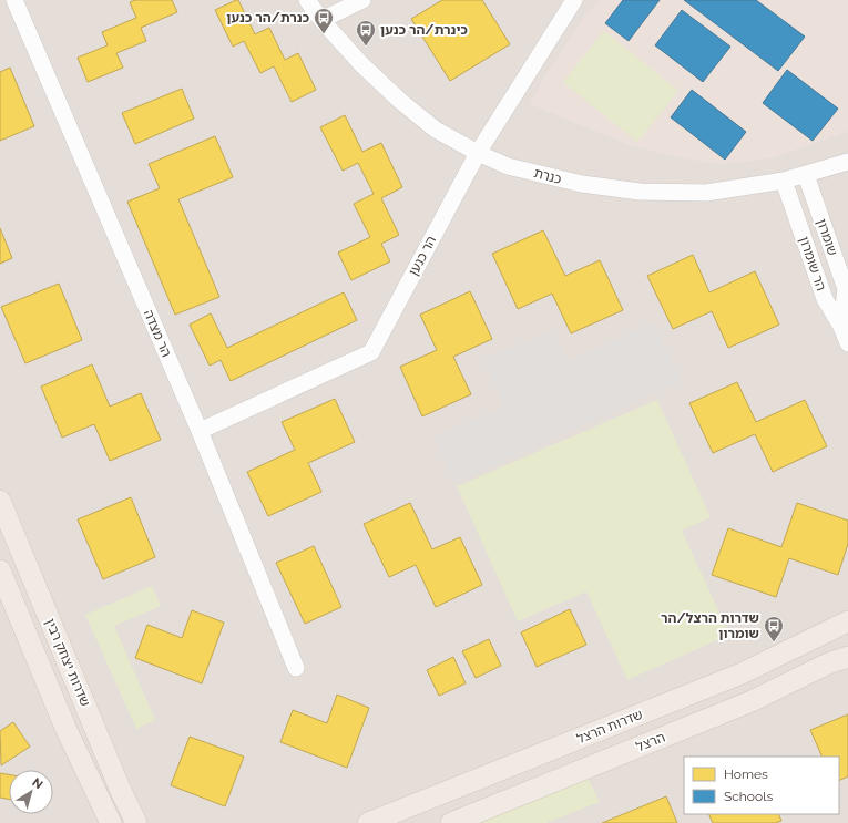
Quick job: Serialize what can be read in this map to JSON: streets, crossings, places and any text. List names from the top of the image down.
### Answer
{
  "streets": {
    "main road": ["שדרות יצחק רבין", "שדרות הרצל", "הרצל"],
    "street": [
      "כנרת",
      "שומרון",
      "הר כנען",
      "הר שומרון",
      "הר מצדה"
    ]
  },
  "crossings": [
    ["כנרת", "שומרון"],
    ["כנרת", "הר כנען"],
    ["כנרת", "הר שומרון"],
    ["שומרון", "הר שומרון"],
    ["הר כנען", "הר מצדה"]
  ],
  "places": {
    "bus stop": ["כנרת/הר כנען", "כינרת/הר כנען", "שדרות הרצל/הר שומרון"]
  },
  "legend": ["Homes", "Schools"],
  "north": "top right"
}
